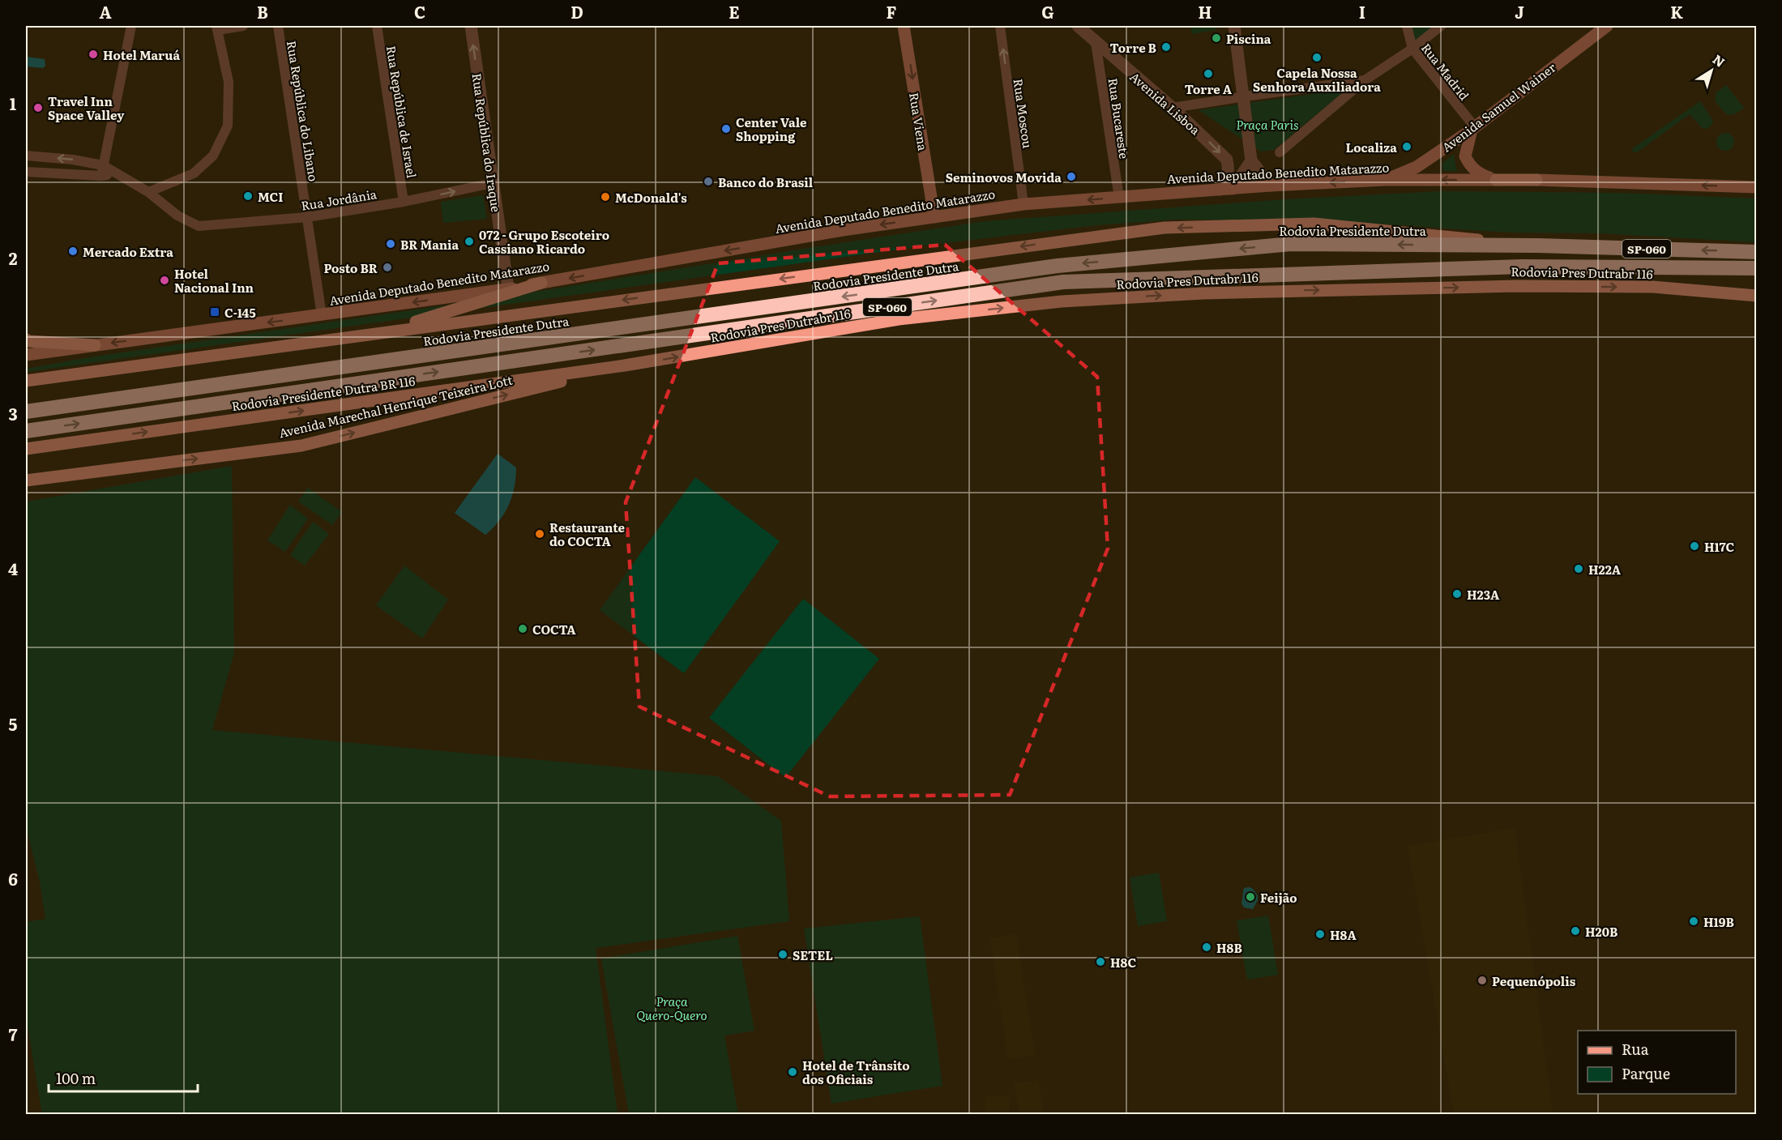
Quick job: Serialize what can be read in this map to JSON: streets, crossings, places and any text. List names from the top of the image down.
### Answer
{
  "streets": {
    "highway": ["Rodovia Presidente Dutra", "SP-060"],
    "main road": [
      "Avenida Samuel Wainer",
      "Rua Viena",
      "Avenida Deputado Benedito Matarazzo",
      "Rodovia Pres Dutrabr 116",
      "Rodovia Presidente Dutra BR 116",
      "Avenida Marechal Henrique Teixeira Lott"
    ],
    "street": [
      "Rua Madrid",
      "Avenida Lisboa",
      "Rua República do Libano",
      "Rua República de Israel",
      "Rua Moscou",
      "Rua Bucareste",
      "Rua República do Iraque",
      "Rua Jordânia"
    ]
  },
  "crossings": [
    ["Rua Madrid", "Avenida Samuel Wainer"],
    ["Avenida Lisboa", "Rua Bucareste"],
    ["Avenida Lisboa", "Avenida Deputado Benedito Matarazzo"],
    ["Avenida Samuel Wainer", "Avenida Deputado Benedito Matarazzo"],
    ["Rua República do Libano", "Avenida Deputado Benedito Matarazzo"],
    ["Rua República do Libano", "Rua Jordânia"],
    ["Rua República de Israel", "Rua Jordânia"],
    ["Rua Moscou", "Avenida Deputado Benedito Matarazzo"],
    ["Rua Bucareste", "Avenida Deputado Benedito Matarazzo"],
    ["Rua Viena", "Avenida Deputado Benedito Matarazzo"],
    ["Rua República do Iraque", "Avenida Deputado Benedito Matarazzo"],
    ["Rua República do Iraque", "Rua Jordânia"],
    ["Rodovia Pres Dutrabr 116", "Rodovia Presidente Dutra BR 116"],
    ["Rodovia Pres Dutrabr 116", "Avenida Marechal Henrique Teixeira Lott"],
    ["Rodovia Presidente Dutra BR 116", "Avenida Marechal Henrique Teixeira Lott"]
  ],
  "one_way": ["Rua Moscou", "Rua Viena", "Rua República do Iraque"],
  "parks": ["Praça Paris", "Praça Quero-Quero"],
  "places": {
    "other": [
      "Piscina",
      "Torre B",
      "Hotel Maruá",
      "Capela Nossa Senhora Auxiliadora",
      "Torre A",
      "Travel Inn Space Valley",
      "Center Vale Shopping",
      "Localiza",
      "Seminovos Movida",
      "Banco do Brasil",
      "MCI",
      "McDonald's",
      "072 - Grupo Escoteiro Cassiano Ricardo",
      "BR Mania",
      "Mercado Extra",
      "Posto BR",
      "Hotel Nacional Inn",
      "Restaurante do COCTA",
      "H17C",
      "H22A",
      "H23A",
      "COCTA",
      "Feijão",
      "H19B",
      "H20B",
      "H8A",
      "H8B",
      "SETEL",
      "H8C",
      "Pequenópolis",
      "Hotel de Trânsito dos Oficiais"
    ],
    "transit": ["C-145"]
  },
  "legend": ["Rua", "Parque"],
  "scale_bar": "100 m",
  "north": "top right",
  "grid": {
    "columns": [
      "A",
      "B",
      "C",
      "D",
      "E",
      "F",
      "G",
      "H",
      "I",
      "J",
      "K"
    ],
    "rows": [
      "1",
      "2",
      "3",
      "4",
      "5",
      "6",
      "7"
    ]
  }
}
